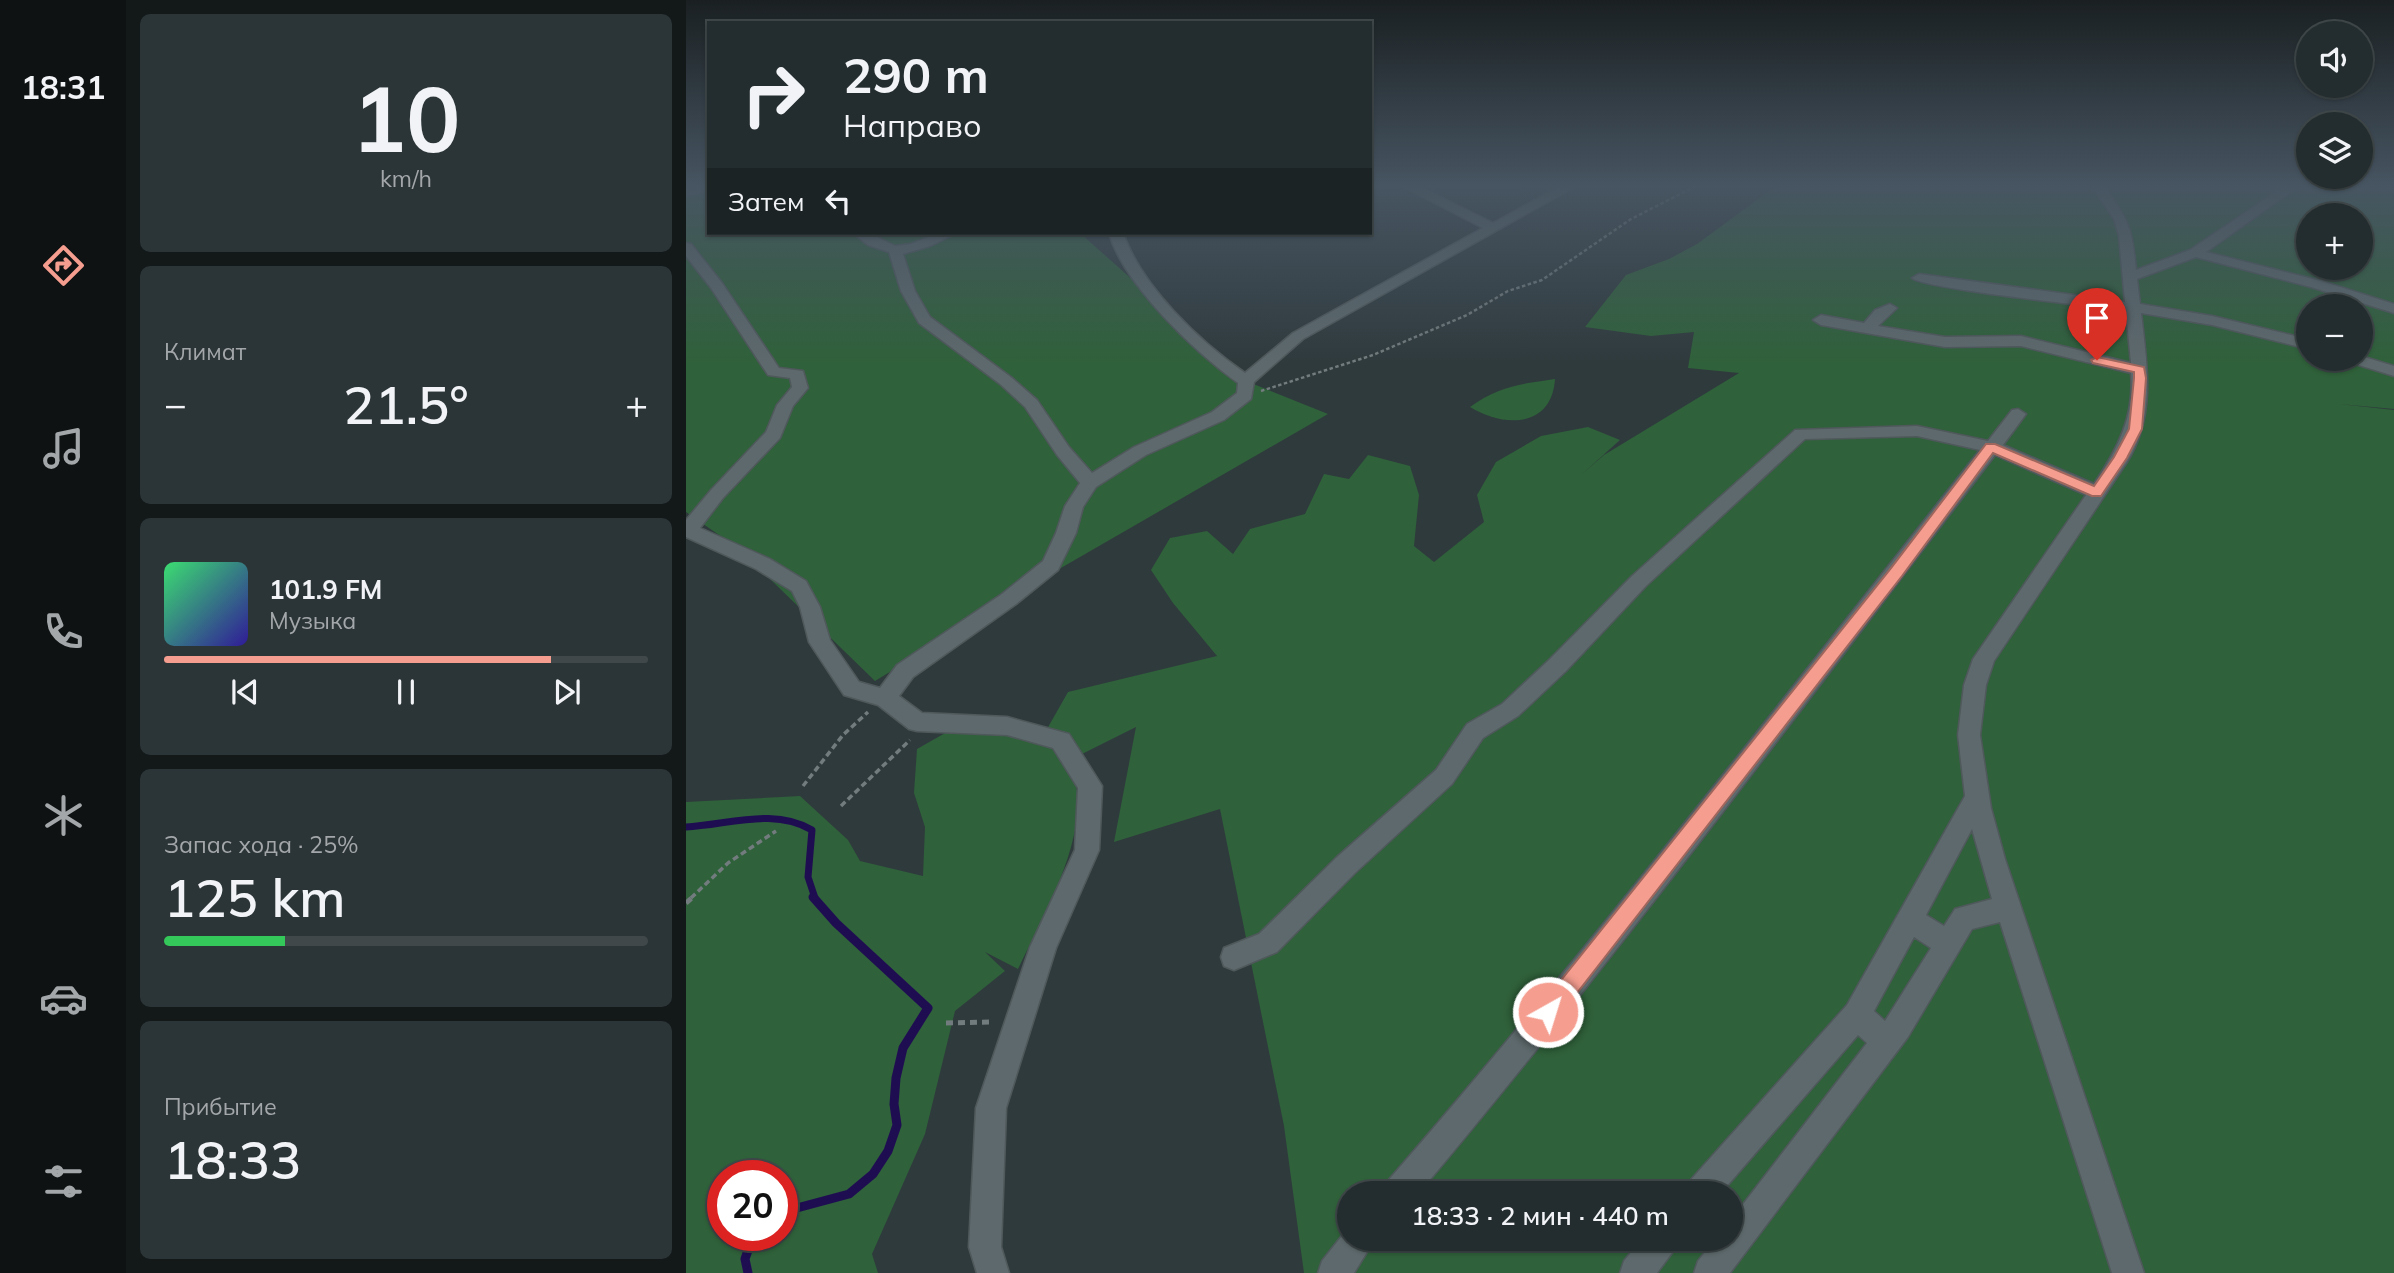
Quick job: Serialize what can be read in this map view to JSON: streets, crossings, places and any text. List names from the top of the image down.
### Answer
{
  "page": {
    "tabs": "18:31",
    "tile": [
      ["10", "km/h"],
      "Климат",
      ["Запас хода · 25%", "125 km"],
      ["Прибытие", "18:33"]
    ],
    "map_buttons": ["+", "−"],
    "turn": ["290 m", "Направо"],
    "then": "Затем",
    "heat": ["−", "21.5°", "+"],
    "song": ["101.9 FM", "Музыка"],
    "limit": "20",
    "trip": "18:33 · 2 мин · 440 m"
  }
}
